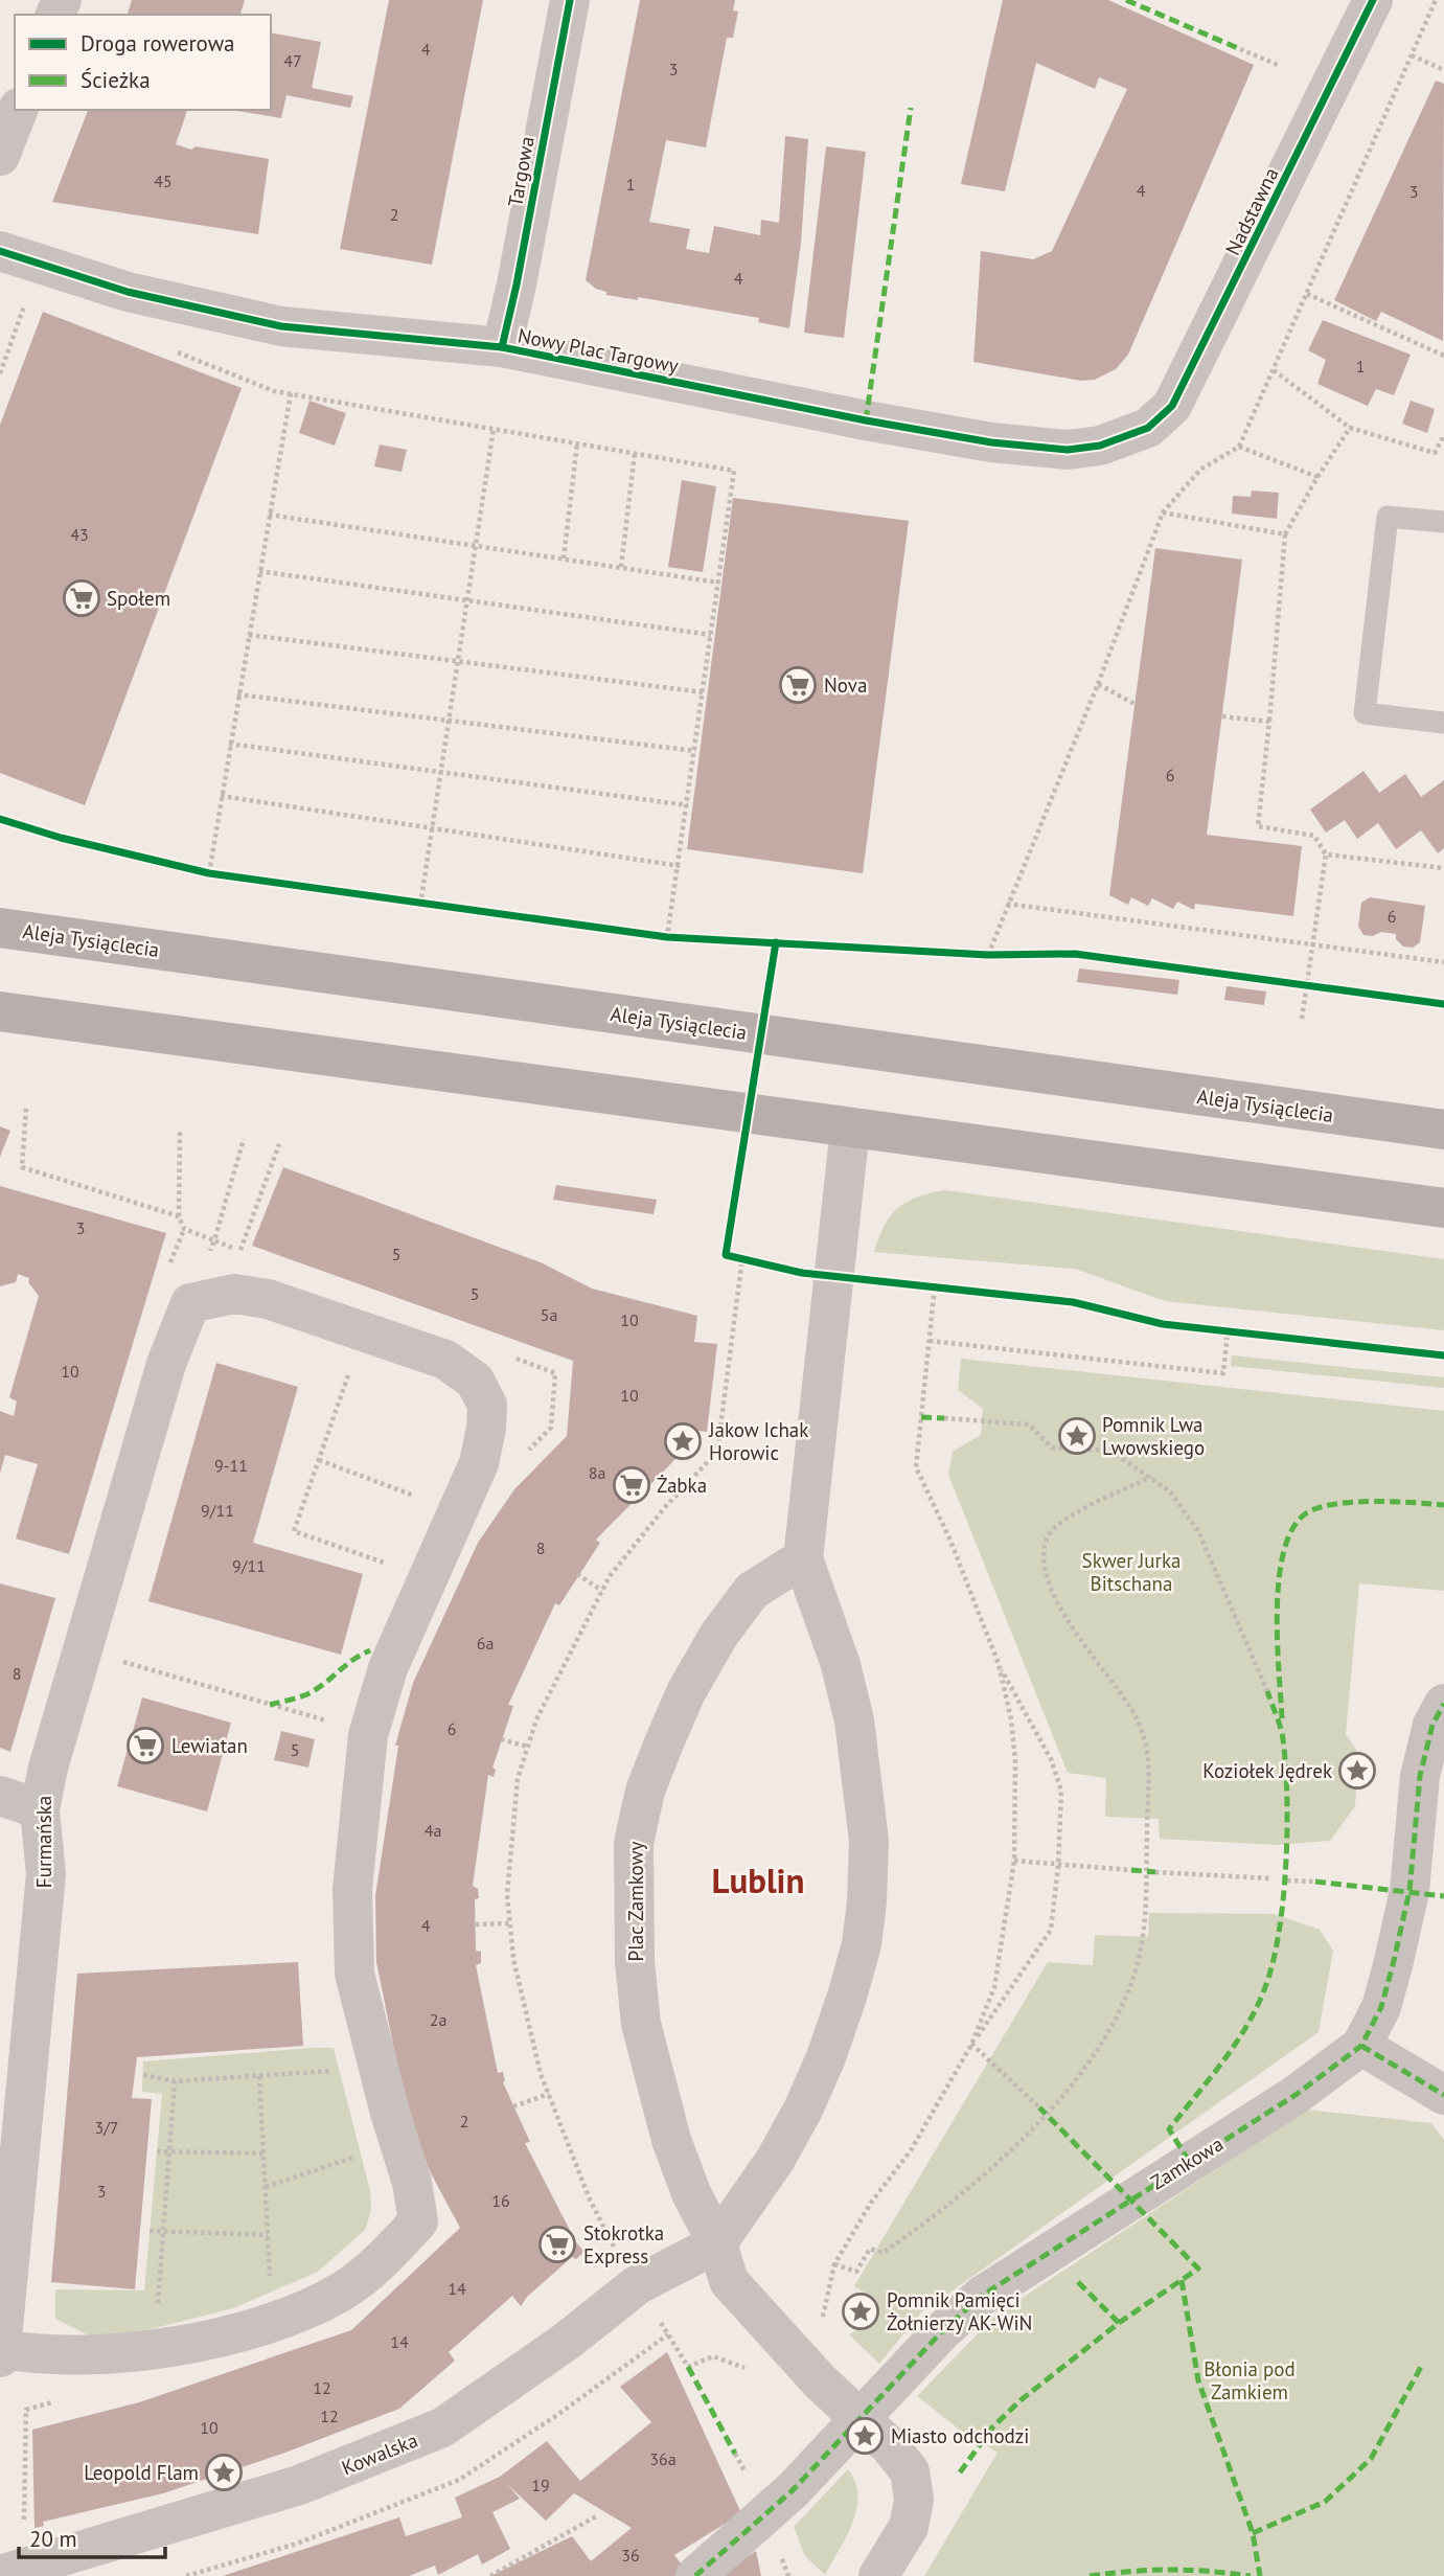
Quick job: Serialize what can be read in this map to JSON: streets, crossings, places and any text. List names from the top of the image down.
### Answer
{
  "streets": {
    "main road": ["Aleja Tysiąclecia"],
    "street": [
      "Targowa",
      "Nadstawna",
      "Nowy Plac Targowy",
      "Furmańska",
      "Plac Zamkowy",
      "Zamkowa",
      "Kowalska"
    ]
  },
  "crossings": [
    ["Targowa", "Nowy Plac Targowy"],
    ["Nadstawna", "Nowy Plac Targowy"],
    ["Plac Zamkowy", "Kowalska"]
  ],
  "districts": ["Lublin"],
  "parks": ["Skwer Jurka Bitschana", "Błonia pod Zamkiem"],
  "places": {
    "supermarket": [
      "Społem",
      "Nova",
      "Żabka",
      "Lewiatan",
      "Stokrotka Express"
    ],
    "place": [
      "Pomnik Lwa Lwowskiego",
      "Jakow Ichak Horowic",
      "Koziołek Jędrek",
      "Pomnik Pamięci Żołnierzy AK-WiN",
      "Miasto odchodzi",
      "Leopold Flam"
    ]
  },
  "house_numbers": [
    "4",
    "47",
    "3",
    "45",
    "1",
    "4",
    "3",
    "2",
    "4",
    "1",
    "43",
    "6",
    "6",
    "3",
    "5",
    "5",
    "5a",
    "10",
    "10",
    "10",
    "9-11",
    "8a",
    "9/11",
    "8",
    "9/11",
    "6a",
    "8",
    "6",
    "5",
    "4a",
    "4",
    "2a",
    "2",
    "3/7",
    "3",
    "16",
    "14",
    "14",
    "12",
    "12",
    "10",
    "36a",
    "19",
    "36"
  ],
  "legend": ["Droga rowerowa", "Ścieżka"],
  "scale_bar": "20 m"
}
